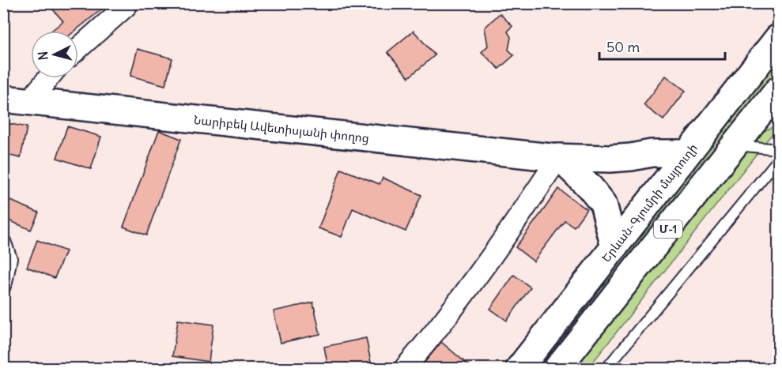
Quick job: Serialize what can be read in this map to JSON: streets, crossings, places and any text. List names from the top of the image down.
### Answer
{
  "streets": {
    "main road": ["Նարիբեկ Ավետիսյանի փողոց", "Երևան-Գյումրի մայրուղի", "Մ-1"]
  },
  "crossings": [
    ["Նարիբեկ Ավետիսյանի փողոց", "Երևան-Գյումրի մայրուղի"]
  ],
  "scale_bar": "50 m",
  "north": "left"
}
